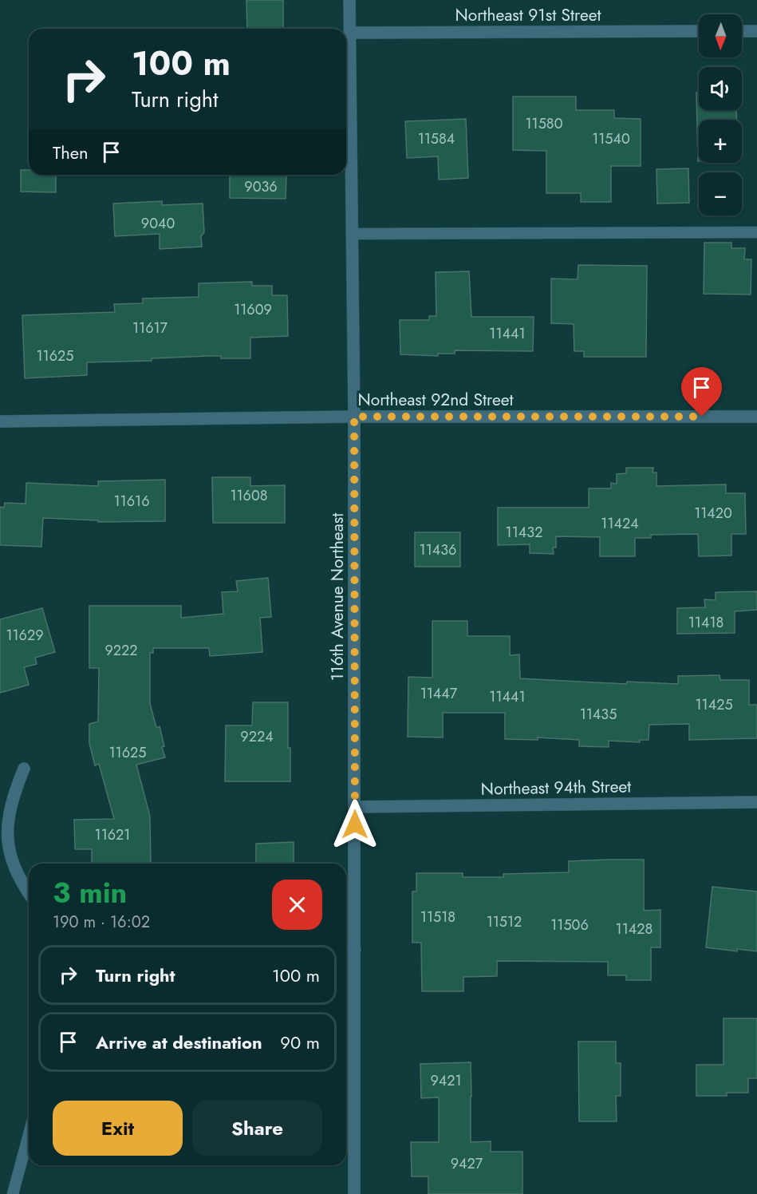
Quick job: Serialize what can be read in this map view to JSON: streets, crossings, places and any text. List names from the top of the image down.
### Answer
{
  "streets": {
    "street": [
      "Northeast 91st Street",
      "Northeast 92nd Street",
      "116th Avenue Northeast",
      "Northeast 94th Street"
    ]
  },
  "crossings": [
    ["Northeast 91st Street", "116th Avenue Northeast"],
    ["Northeast 92nd Street", "116th Avenue Northeast"],
    ["116th Avenue Northeast", "Northeast 94th Street"]
  ],
  "house_numbers": [
    "11580",
    "11584",
    "11540",
    "9036",
    "9040",
    "11609",
    "11617",
    "11441",
    "11625",
    "11608",
    "11616",
    "11420",
    "11424",
    "11432",
    "11436",
    "11418",
    "11629",
    "9222",
    "11447",
    "11441",
    "11425",
    "11435",
    "9224",
    "11625",
    "11621",
    "11518",
    "11512",
    "11506",
    "11428",
    "9421",
    "9427"
  ],
  "north": "bottom",
  "page": {
    "map_buttons": ["+", "−"],
    "turn": ["100 m", "Turn right"],
    "then": "Then",
    "heading": ["3 min", "190 m · 16:02"],
    "list": [
      {
        "name": "Turn right",
        "value": "100 m"
      },
      {
        "name": "Arrive at destination",
        "value": "90 m"
      }
    ],
    "buttons": ["Exit", "Share"]
  }
}
